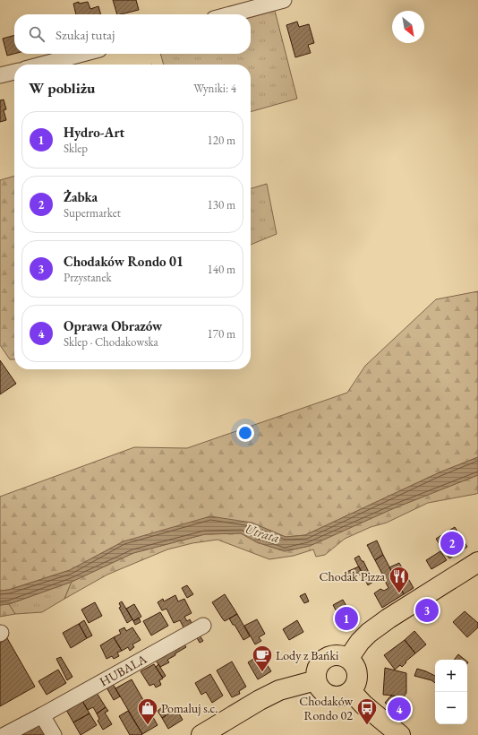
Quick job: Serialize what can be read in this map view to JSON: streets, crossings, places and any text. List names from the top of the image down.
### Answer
{
  "streets": {
    "street": ["HUBALA"]
  },
  "water": ["Utrata"],
  "places": {
    "restaurant": ["Chodak Pizza"],
    "cafe": ["Lody z Bańki"],
    "shop": ["Pomaluj s.c."],
    "bus stop": ["Chodaków Rondo 02"]
  },
  "north": "bottom right",
  "page": {
    "search": "Szukaj tutaj",
    "heading": ["W pobliżu", "Wyniki: 4"],
    "list": [
      {
        "mark": "1",
        "name": "Hydro-Art",
        "note": "Sklep",
        "value": "120 m"
      },
      {
        "mark": "2",
        "name": "Żabka",
        "note": "Supermarket",
        "value": "130 m"
      },
      {
        "mark": "3",
        "name": "Chodaków Rondo 01",
        "note": "Przystanek",
        "value": "140 m"
      },
      {
        "mark": "4",
        "name": "Oprawa Obrazów",
        "note": "Sklep · Chodakowska",
        "value": "170 m"
      }
    ],
    "pins": [
      "2",
      "3",
      "1",
      "4"
    ],
    "map_buttons": ["+", "−"]
  }
}
